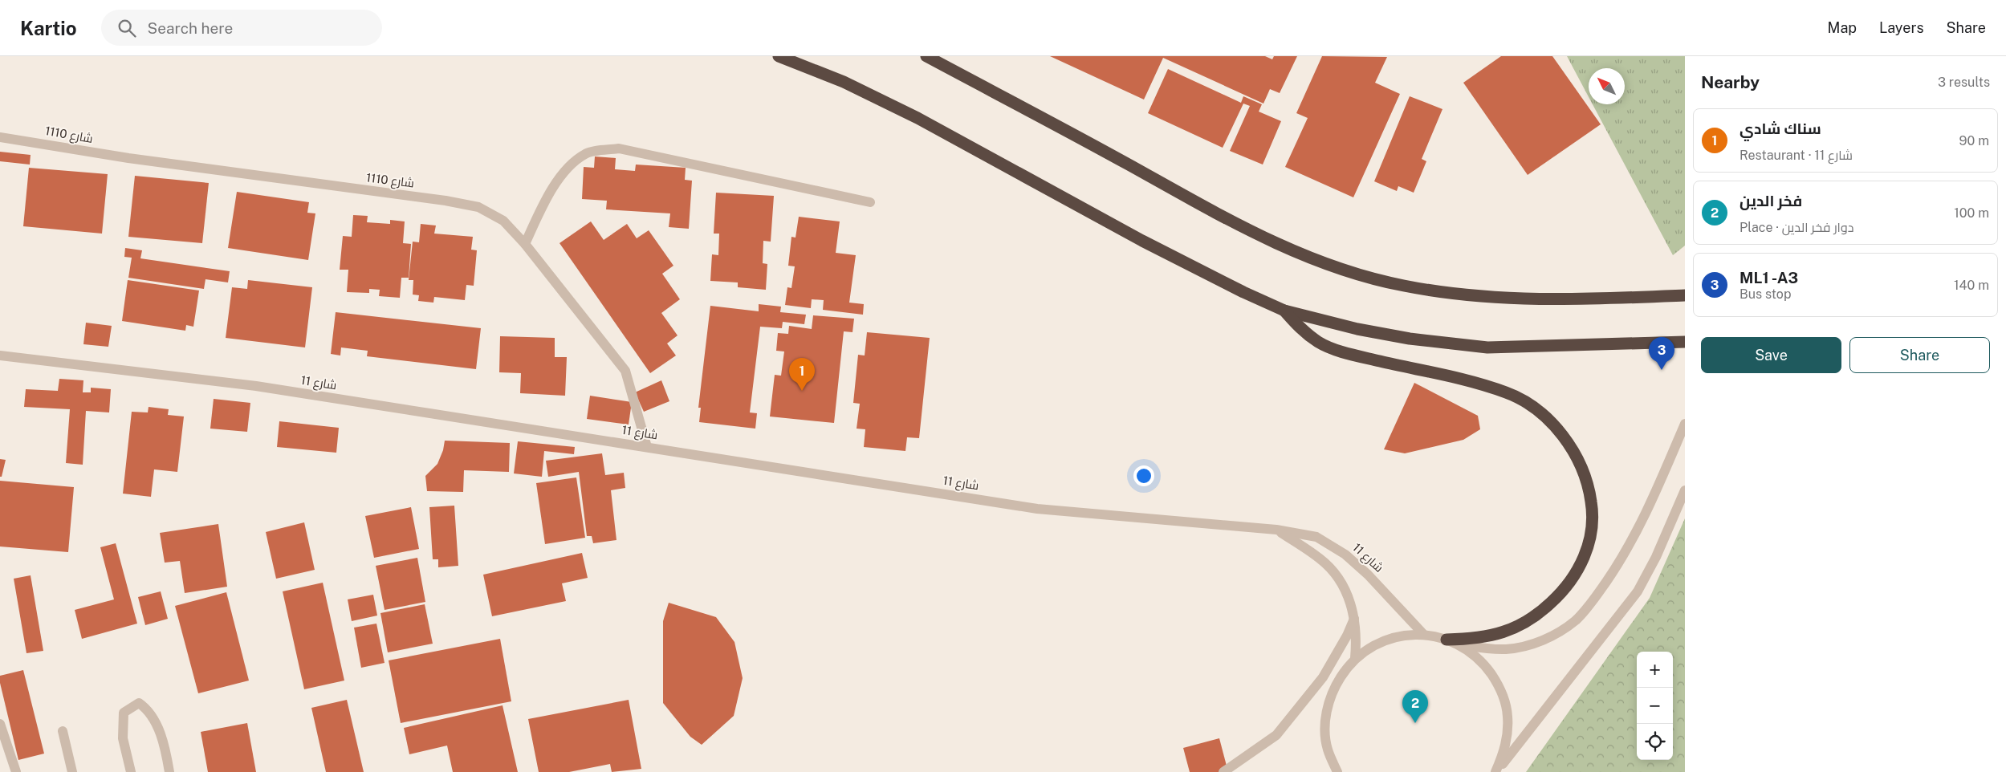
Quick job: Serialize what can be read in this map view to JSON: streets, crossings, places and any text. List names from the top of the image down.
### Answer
{
  "streets": {
    "street": ["شارع 1110", "شارع 11"]
  },
  "crossings": [
    ["شارع 1110", "شارع 11"]
  ],
  "north": "top left",
  "page": {
    "header": "Kartio",
    "search": "Search here",
    "nav": ["Map", "Layers", "Share"],
    "heading": ["Nearby", "3 results"],
    "list": [
      {
        "mark": "1",
        "name": "سناك شادي",
        "note": "Restaurant · شارع 11",
        "value": "90 m"
      },
      {
        "mark": "2",
        "name": "فخر الدين",
        "note": "Place · دوار فخر الدين",
        "value": "100 m"
      },
      {
        "mark": "3",
        "name": "ML1 -A3",
        "note": "Bus stop",
        "value": "140 m"
      }
    ],
    "buttons": ["Save", "Share"],
    "pins": ["3", "1", "2"],
    "map_buttons": ["+", "−"]
  }
}
